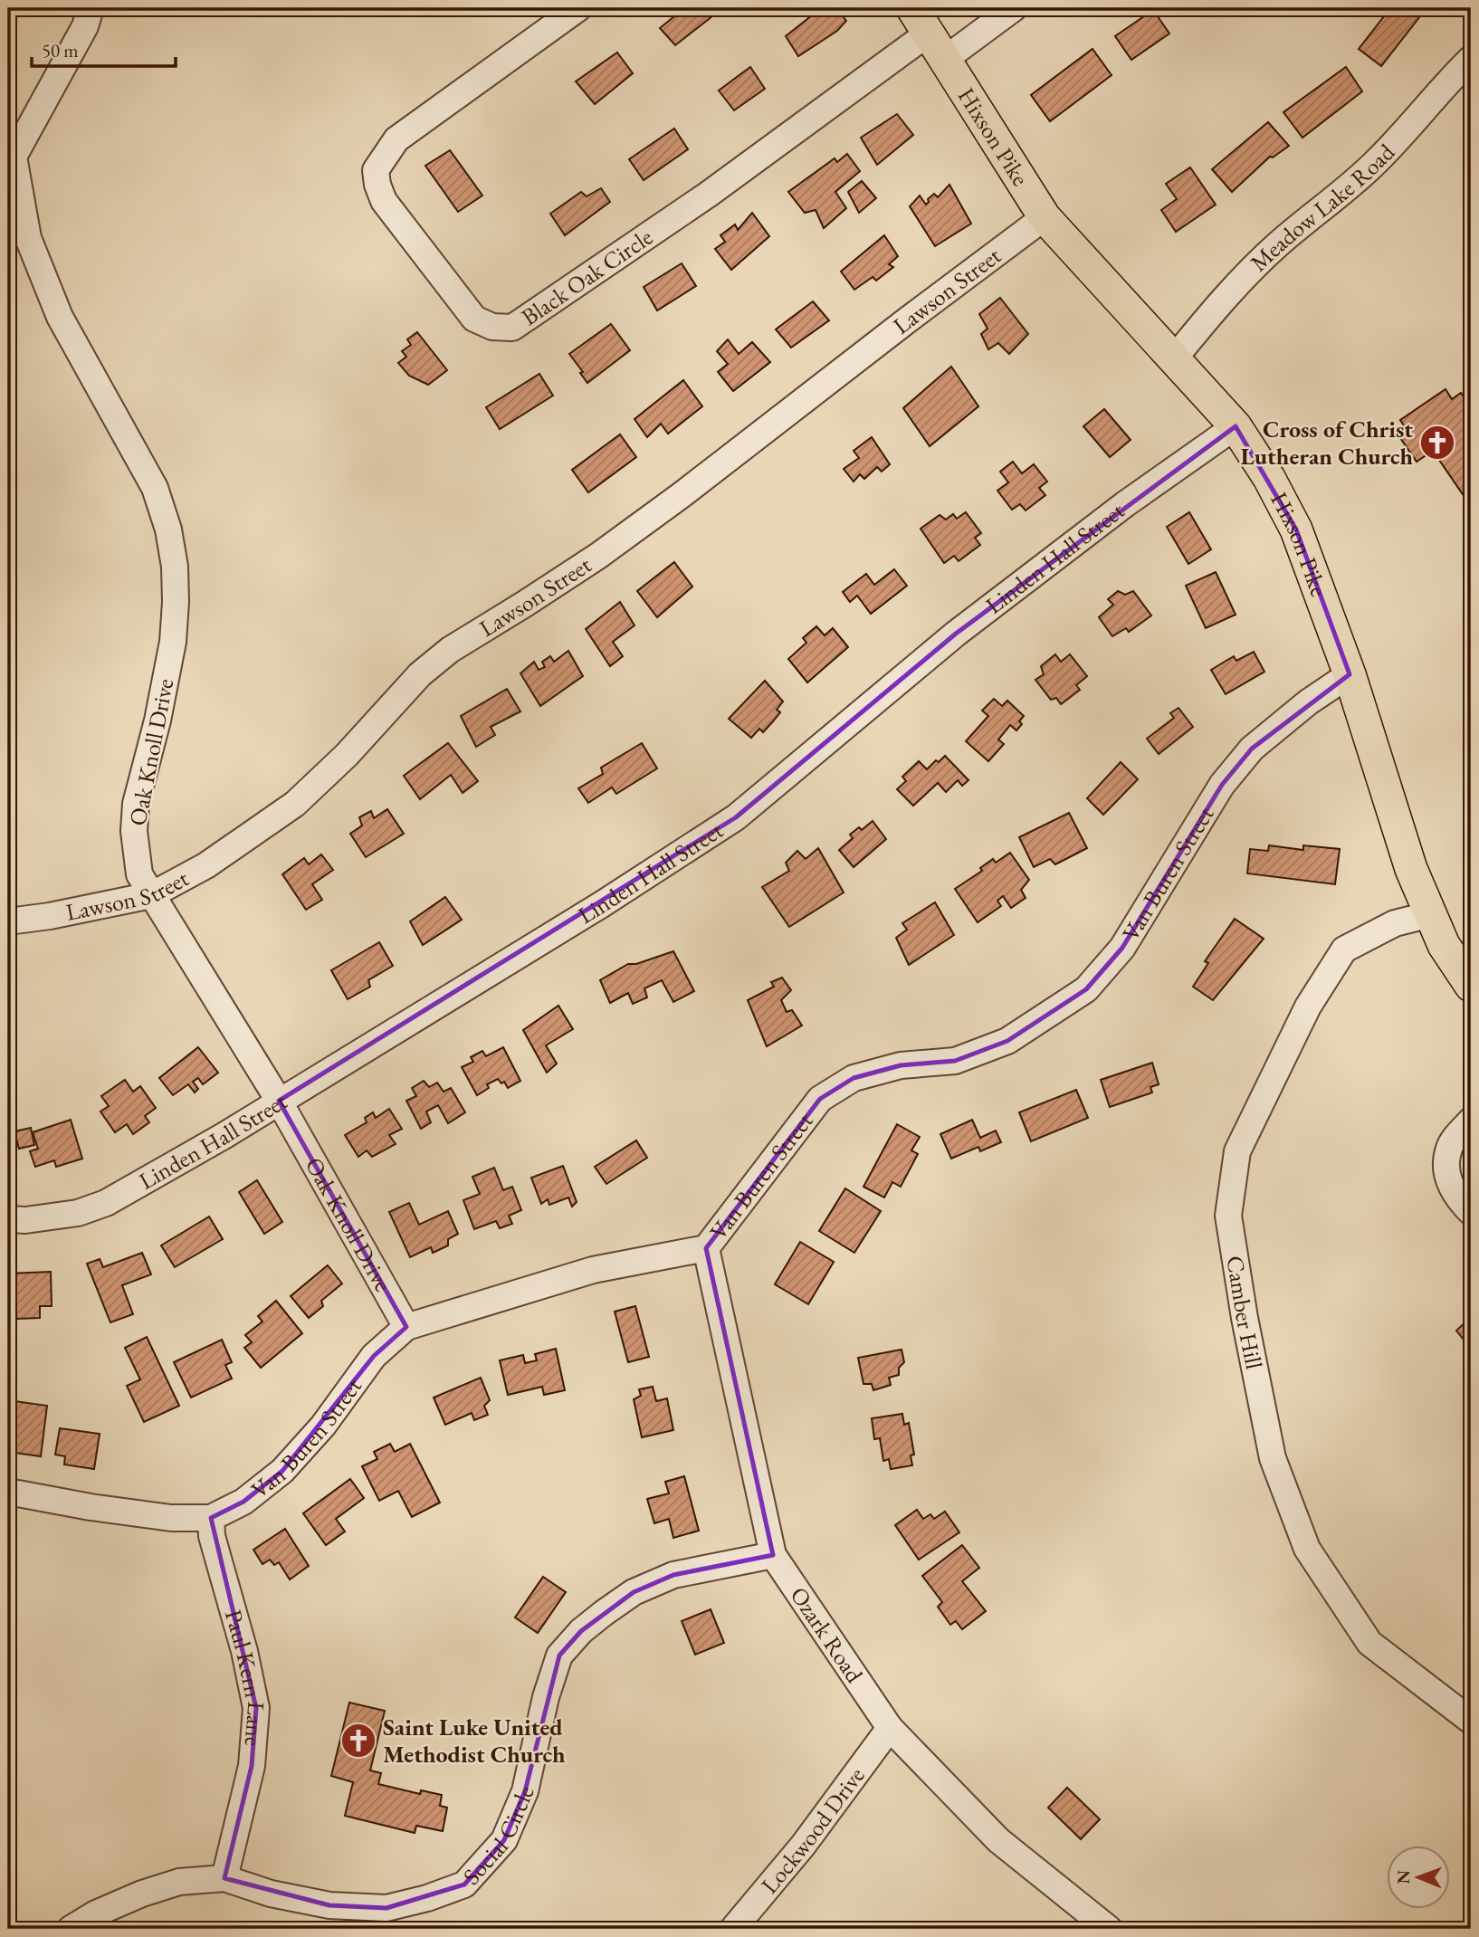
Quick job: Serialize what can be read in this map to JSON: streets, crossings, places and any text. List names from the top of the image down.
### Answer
{
  "streets": {
    "main road": ["Hixson Pike"],
    "street": [
      "Meadow Lake Road",
      "Black Oak Circle",
      "Lawson Street",
      "Linden Hall Street",
      "Oak Knoll Drive",
      "Van Buren Street",
      "Camber Hill",
      "Ozark Road",
      "Paul Kern Lane",
      "Lockwood Drive",
      "Social Circle"
    ]
  },
  "crossings": [
    ["Hixson Pike", "Meadow Lake Road"],
    ["Hixson Pike", "Black Oak Circle"],
    ["Hixson Pike", "Lawson Street"],
    ["Hixson Pike", "Linden Hall Street"],
    ["Hixson Pike", "Van Buren Street"],
    ["Hixson Pike", "Camber Hill"],
    ["Lawson Street", "Oak Knoll Drive"],
    ["Linden Hall Street", "Oak Knoll Drive"],
    ["Oak Knoll Drive", "Van Buren Street"],
    ["Van Buren Street", "Ozark Road"],
    ["Van Buren Street", "Paul Kern Lane"],
    ["Ozark Road", "Lockwood Drive"],
    ["Ozark Road", "Social Circle"],
    ["Paul Kern Lane", "Social Circle"]
  ],
  "places": {
    "church": ["Cross of Christ Lutheran Church", "Saint Luke United Methodist Church"]
  },
  "scale_bar": "50 m",
  "north": "left"
}
